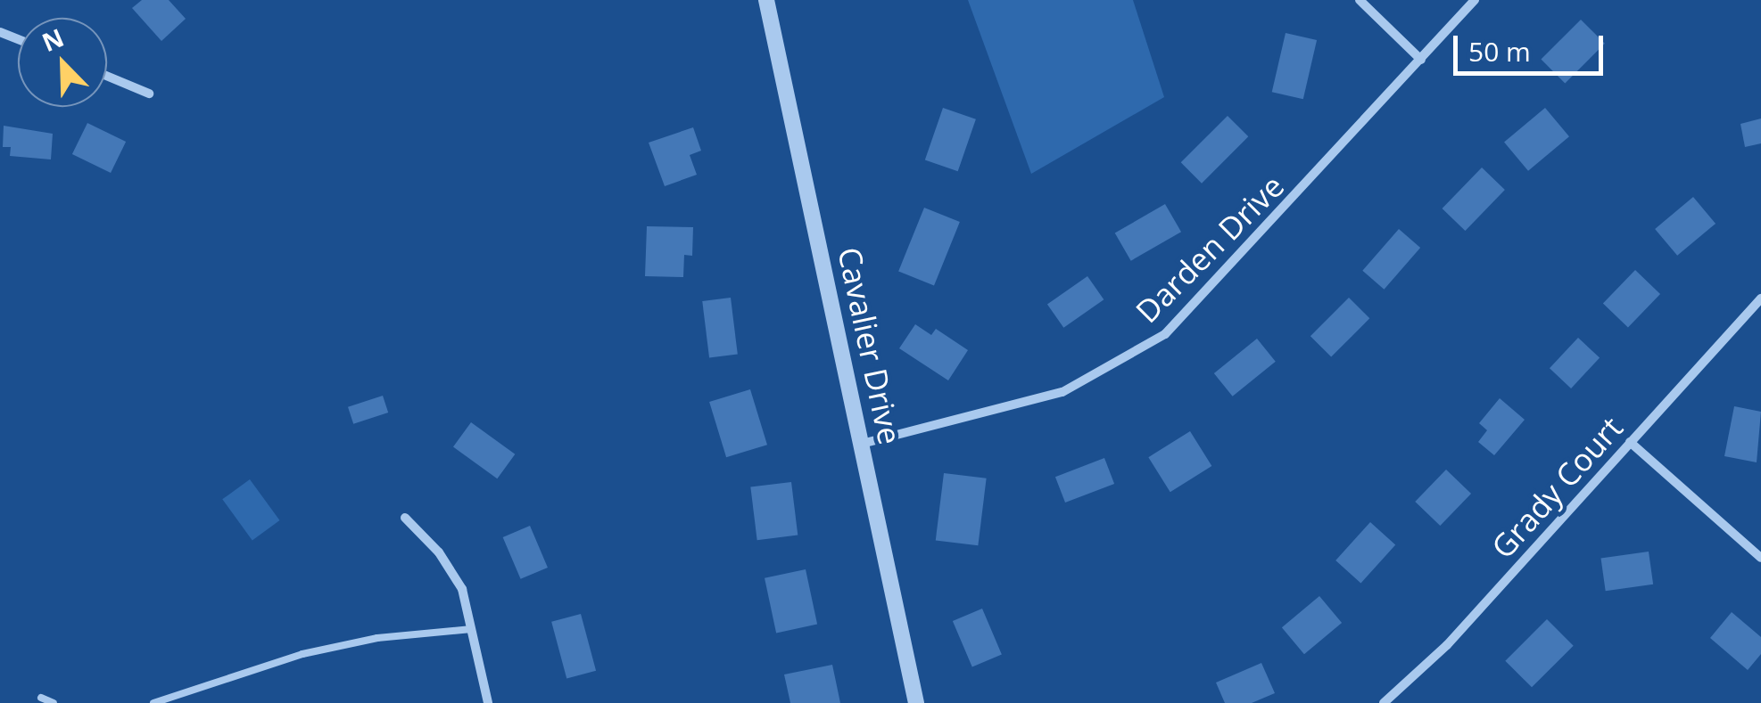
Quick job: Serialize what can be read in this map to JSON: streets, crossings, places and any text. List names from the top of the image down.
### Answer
{
  "streets": {
    "street": ["Darden Drive", "Cavalier Drive", "Grady Court"]
  },
  "crossings": [
    ["Darden Drive", "Cavalier Drive"]
  ],
  "scale_bar": "50 m",
  "north": "top left"
}
